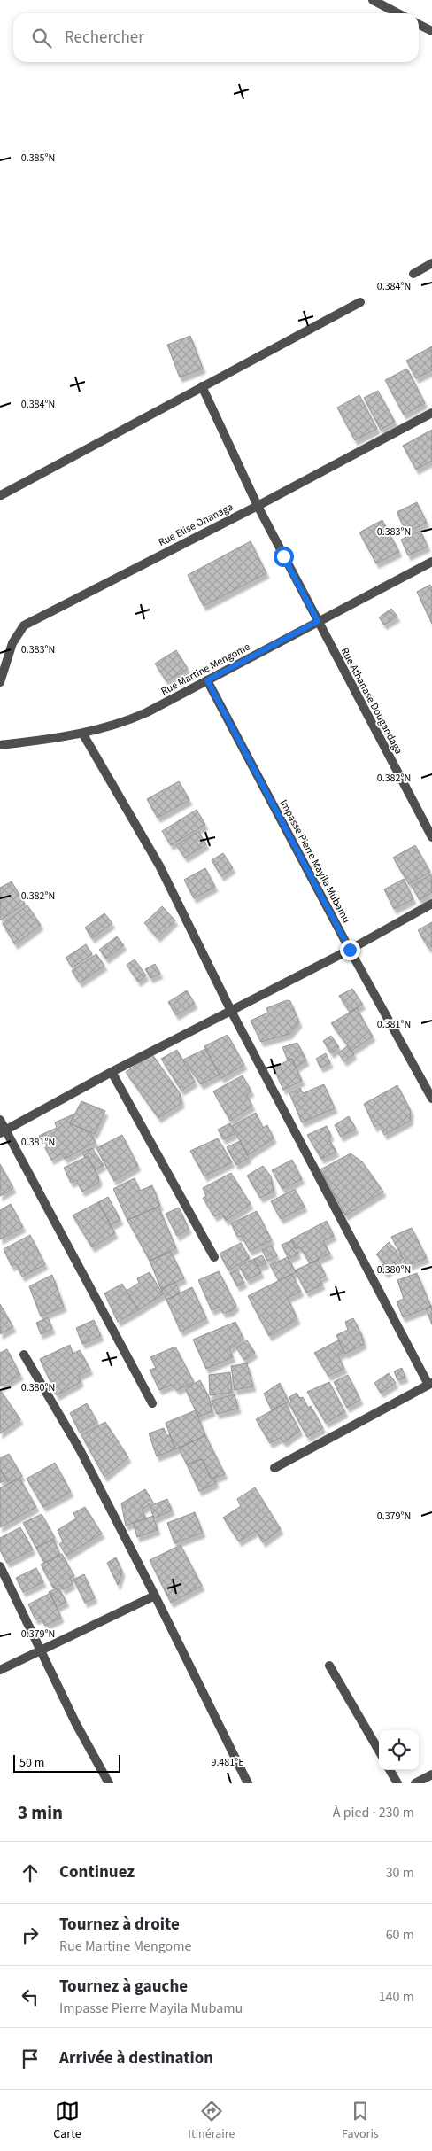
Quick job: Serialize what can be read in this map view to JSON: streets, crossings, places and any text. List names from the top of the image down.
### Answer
{
  "streets": {
    "street": [
      "Rue Elise Onanaga",
      "Rue Martine Mengome",
      "Rue Athanase Dougandaga",
      "Impasse Pierre Mayila Mubamu"
    ]
  },
  "crossings": [
    ["Rue Elise Onanaga", "Rue Athanase Dougandaga"],
    ["Rue Martine Mengome", "Rue Athanase Dougandaga"],
    ["Rue Martine Mengome", "Impasse Pierre Mayila Mubamu"]
  ],
  "scale_bar": "50 m",
  "page": {
    "search": "Rechercher",
    "scale": "50 m",
    "heading": ["3 min", "À pied · 230 m"],
    "list": [
      ["Continuez", "30 m"],
      ["Tournez à droite", "Rue Martine Mengome", "60 m"],
      ["Tournez à gauche", "Impasse Pierre Mayila Mubamu", "140 m"],
      "Arrivée à destination"
    ],
    "nav": ["Carte", "Itinéraire", "Favoris"]
  },
  "coordinates": [
    "0.385°N",
    "0.384°N",
    "0.383°N",
    "0.382°N",
    "0.381°N",
    "0.380°N",
    "0.379°N",
    "9.481°E"
  ]
}
